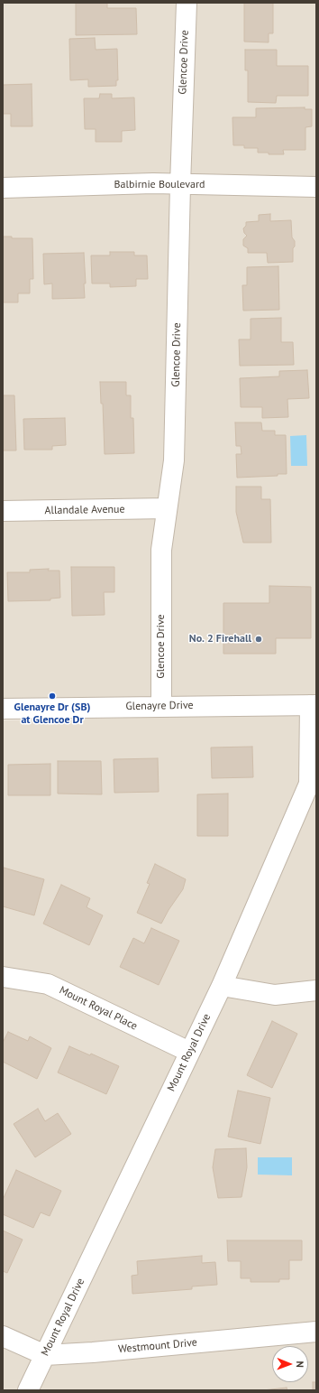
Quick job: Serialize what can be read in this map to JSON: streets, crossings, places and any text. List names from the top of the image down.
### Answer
{
  "streets": {
    "street": [
      "Glencoe Drive",
      "Balbirnie Boulevard",
      "Allandale Avenue",
      "Glenayre Drive",
      "Mount Royal Place",
      "Mount Royal Drive",
      "Westmount Drive"
    ]
  },
  "crossings": [
    ["Glencoe Drive", "Balbirnie Boulevard"],
    ["Glencoe Drive", "Allandale Avenue"],
    ["Glencoe Drive", "Glenayre Drive"],
    ["Glenayre Drive", "Mount Royal Drive"],
    ["Mount Royal Place", "Mount Royal Drive"],
    ["Mount Royal Drive", "Westmount Drive"]
  ],
  "places": ["No. 2 Firehall", "Glenayre Dr (SB) at Glencoe Dr"],
  "north": "right"
}
